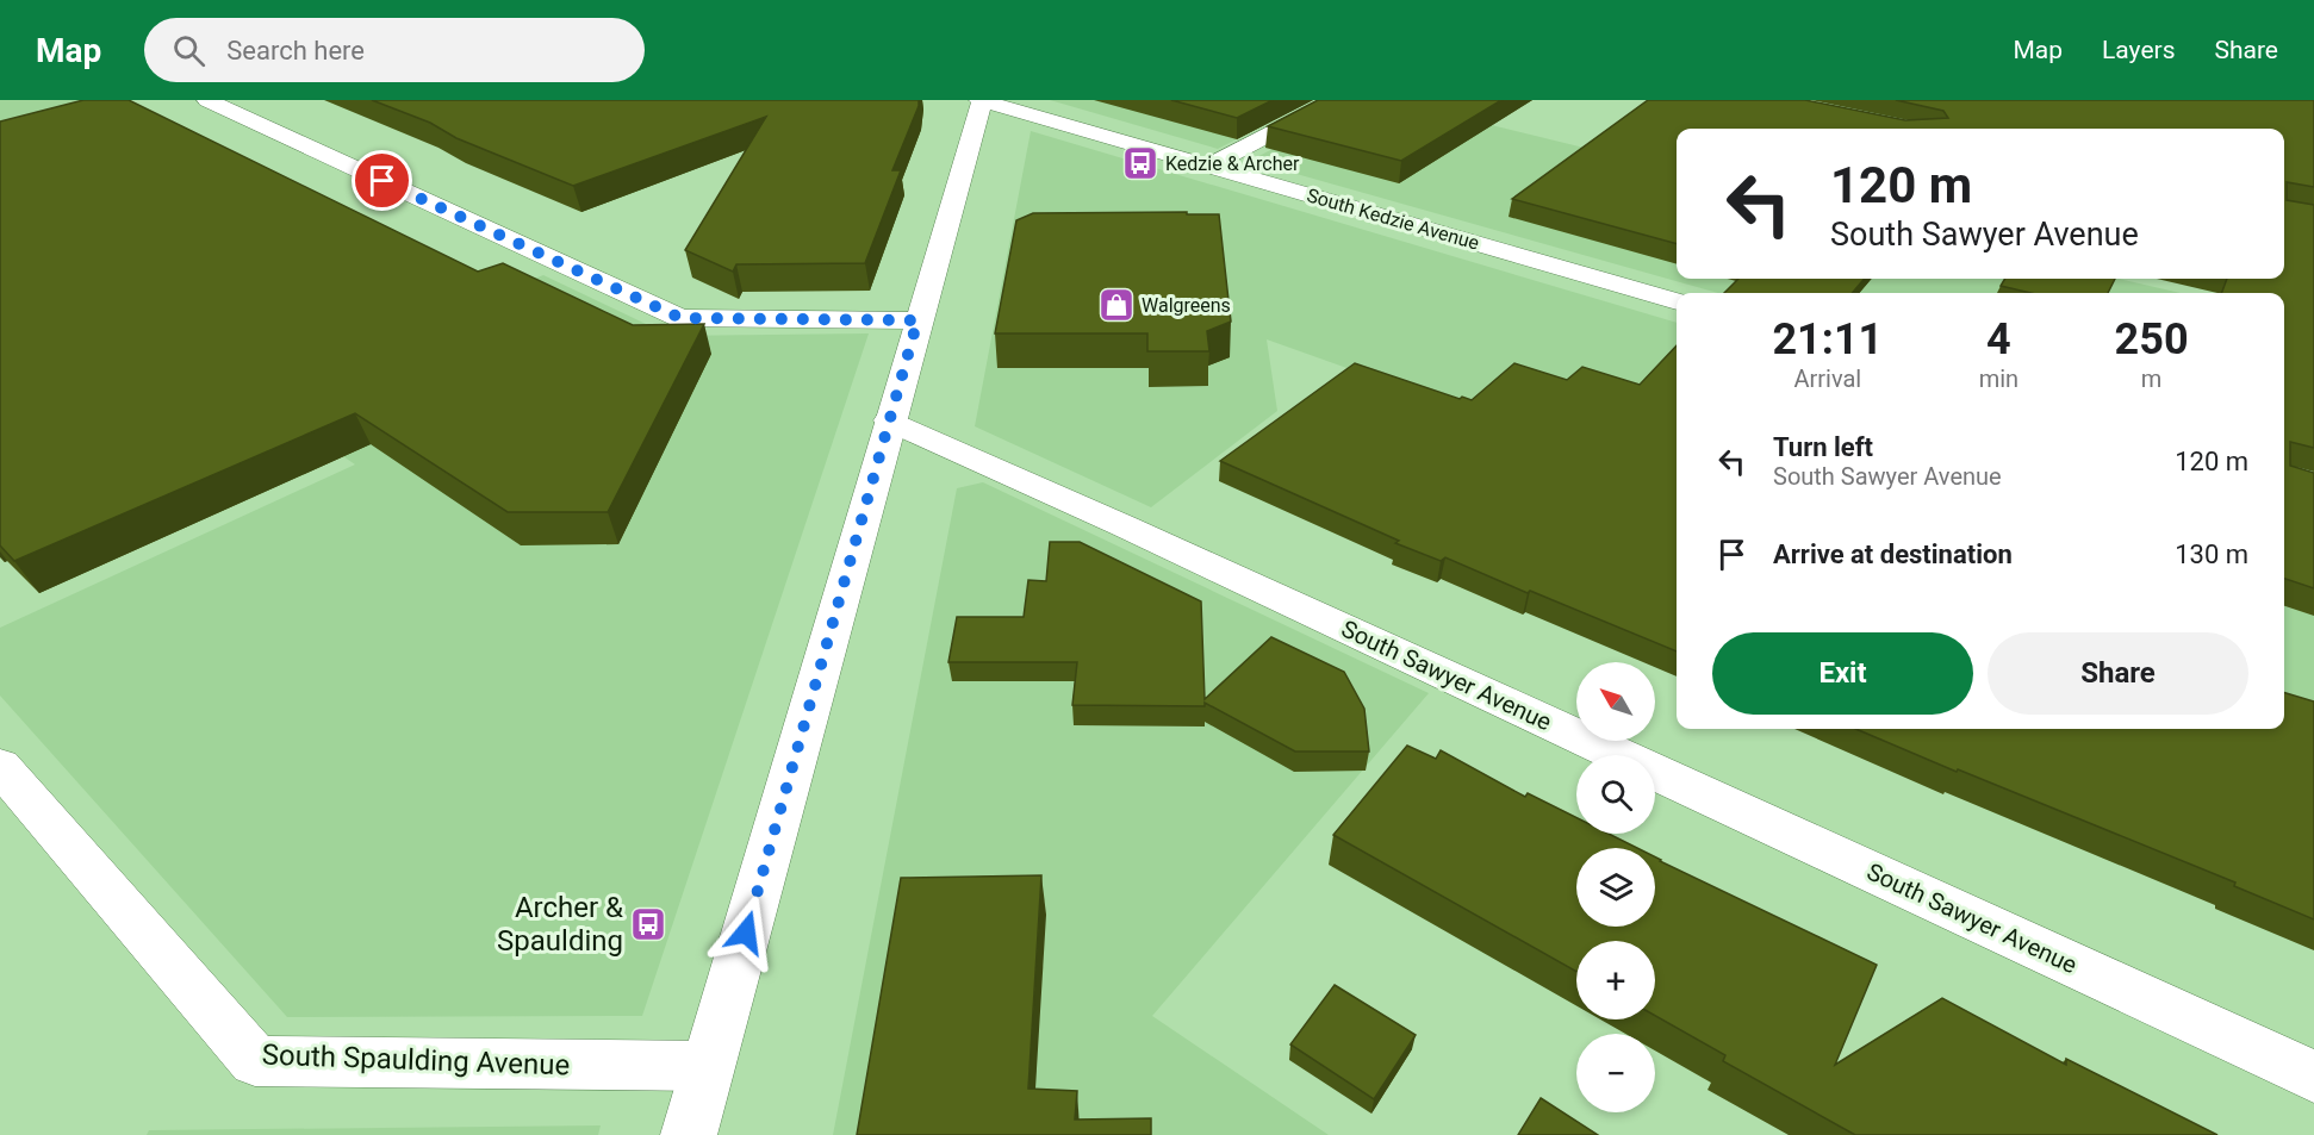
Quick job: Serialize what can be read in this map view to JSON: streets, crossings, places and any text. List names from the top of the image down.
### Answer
{
  "streets": {
    "street": ["South Kedzie Avenue", "South Sawyer Avenue", "South Spaulding Avenue"]
  },
  "places": {
    "bus stop": ["Kedzie & Archer", "Archer & Spaulding"],
    "shop": ["Walgreens"]
  },
  "north": "top left",
  "page": {
    "header": "Map",
    "search": "Search here",
    "nav": ["Map", "Layers", "Share"],
    "turn": ["120 m", "South Sawyer Avenue"],
    "eta": [
      "21:11",
      "Arrival",
      "4",
      "min",
      "250",
      "m"
    ],
    "list": [
      {
        "name": "Turn left",
        "note": "South Sawyer Avenue",
        "value": "120 m"
      },
      {
        "name": "Arrive at destination",
        "value": "130 m"
      }
    ],
    "buttons": ["Exit", "Share"],
    "map_buttons": ["+", "−"]
  }
}
